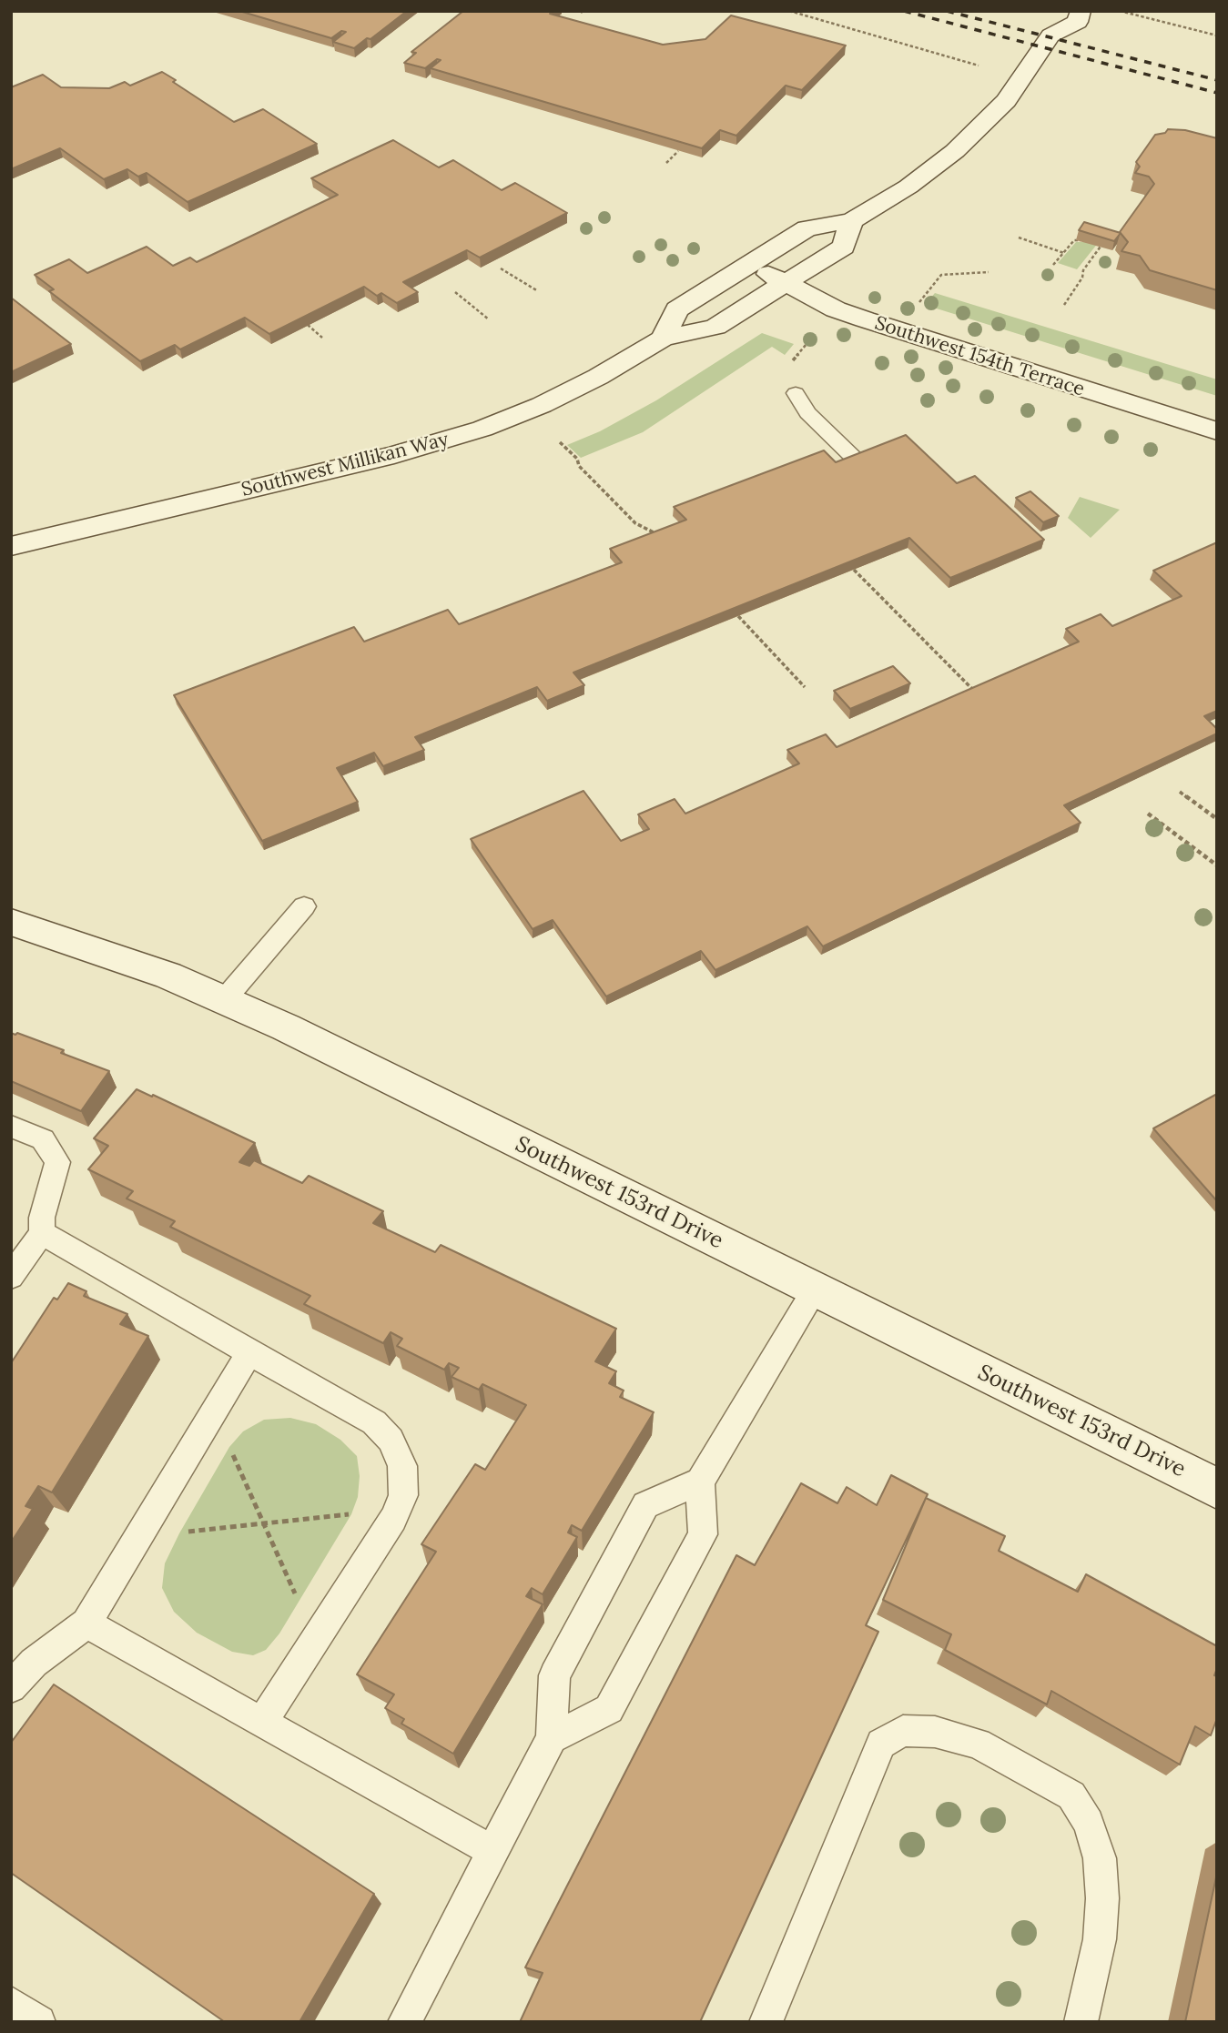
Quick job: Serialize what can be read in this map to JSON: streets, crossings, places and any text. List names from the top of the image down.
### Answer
{
  "streets": {
    "street": ["Southwest 154th Terrace", "Southwest Millikan Way", "Southwest 153rd Drive"]
  },
  "crossings": [
    ["Southwest 154th Terrace", "Southwest Millikan Way"]
  ]
}
